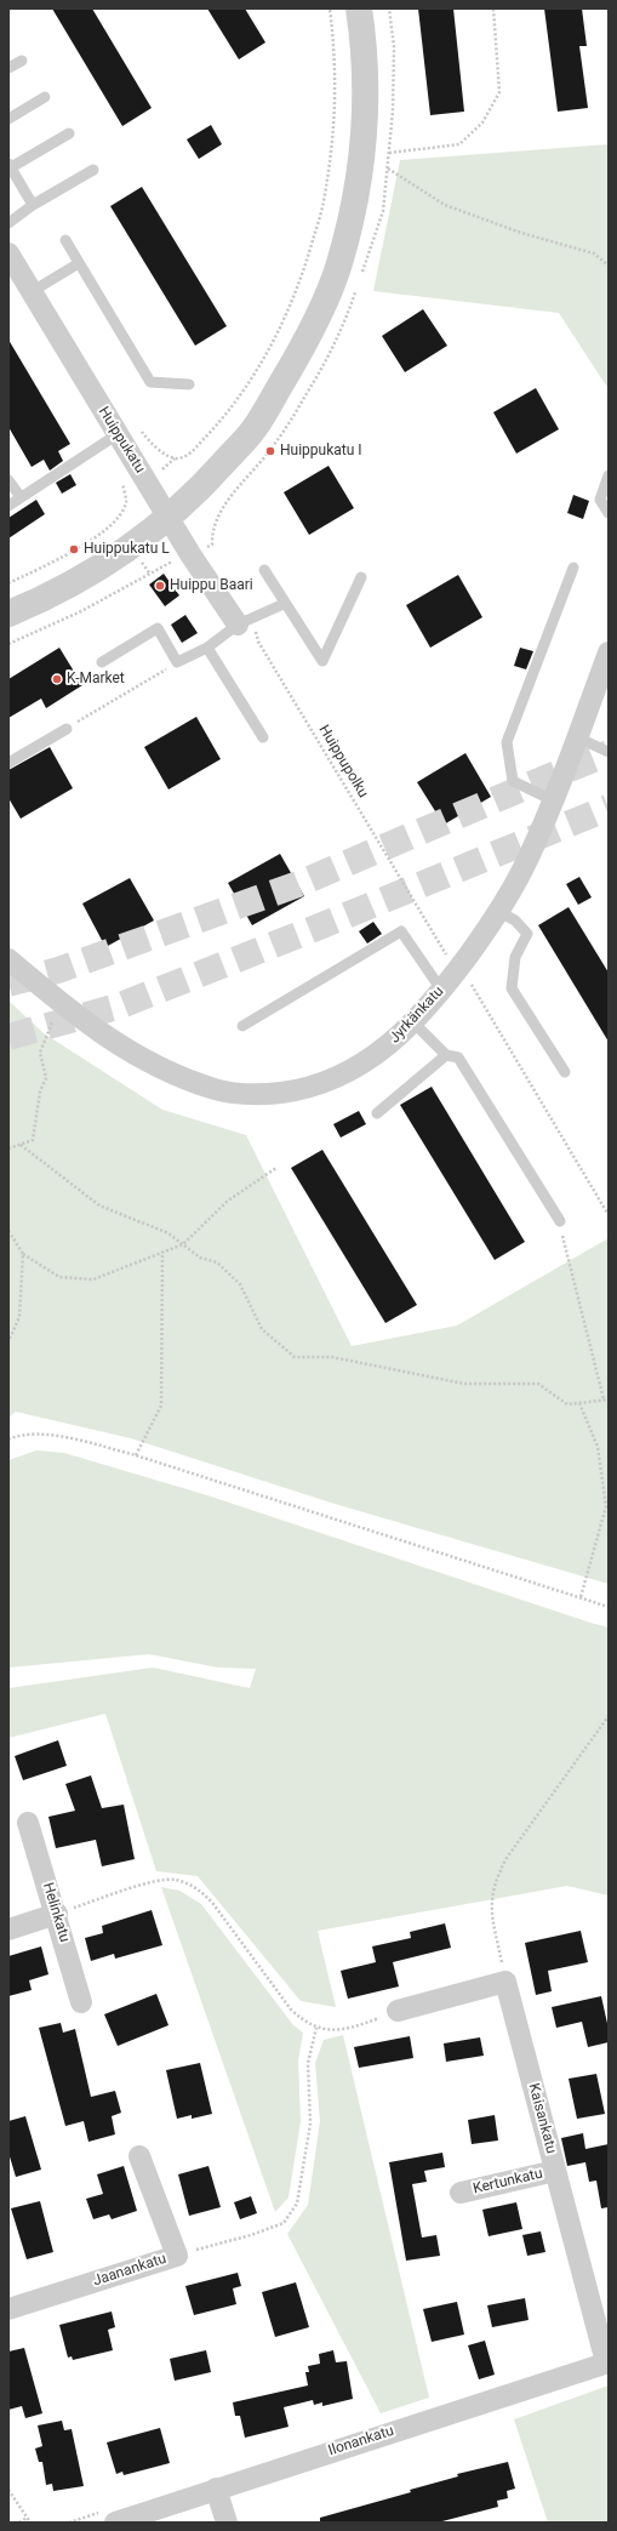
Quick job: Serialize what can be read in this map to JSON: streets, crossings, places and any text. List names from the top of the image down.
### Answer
{
  "streets": {
    "street": [
      "Huippukatu",
      "Jyrkänkatu",
      "Helinkatu",
      "Kaisankatu",
      "Kertunkatu",
      "Jaanankatu",
      "Ilonankatu"
    ],
    "path": ["Huippupolku"]
  },
  "crossings": [
    ["Huippukatu", "Huippupolku"],
    ["Huippupolku", "Jyrkänkatu"],
    ["Kaisankatu", "Kertunkatu"],
    ["Kaisankatu", "Ilonankatu"]
  ],
  "places": [
    "Huippukatu I",
    "Huippukatu L",
    "Huippu Baari",
    "K-Market"
  ]
}
